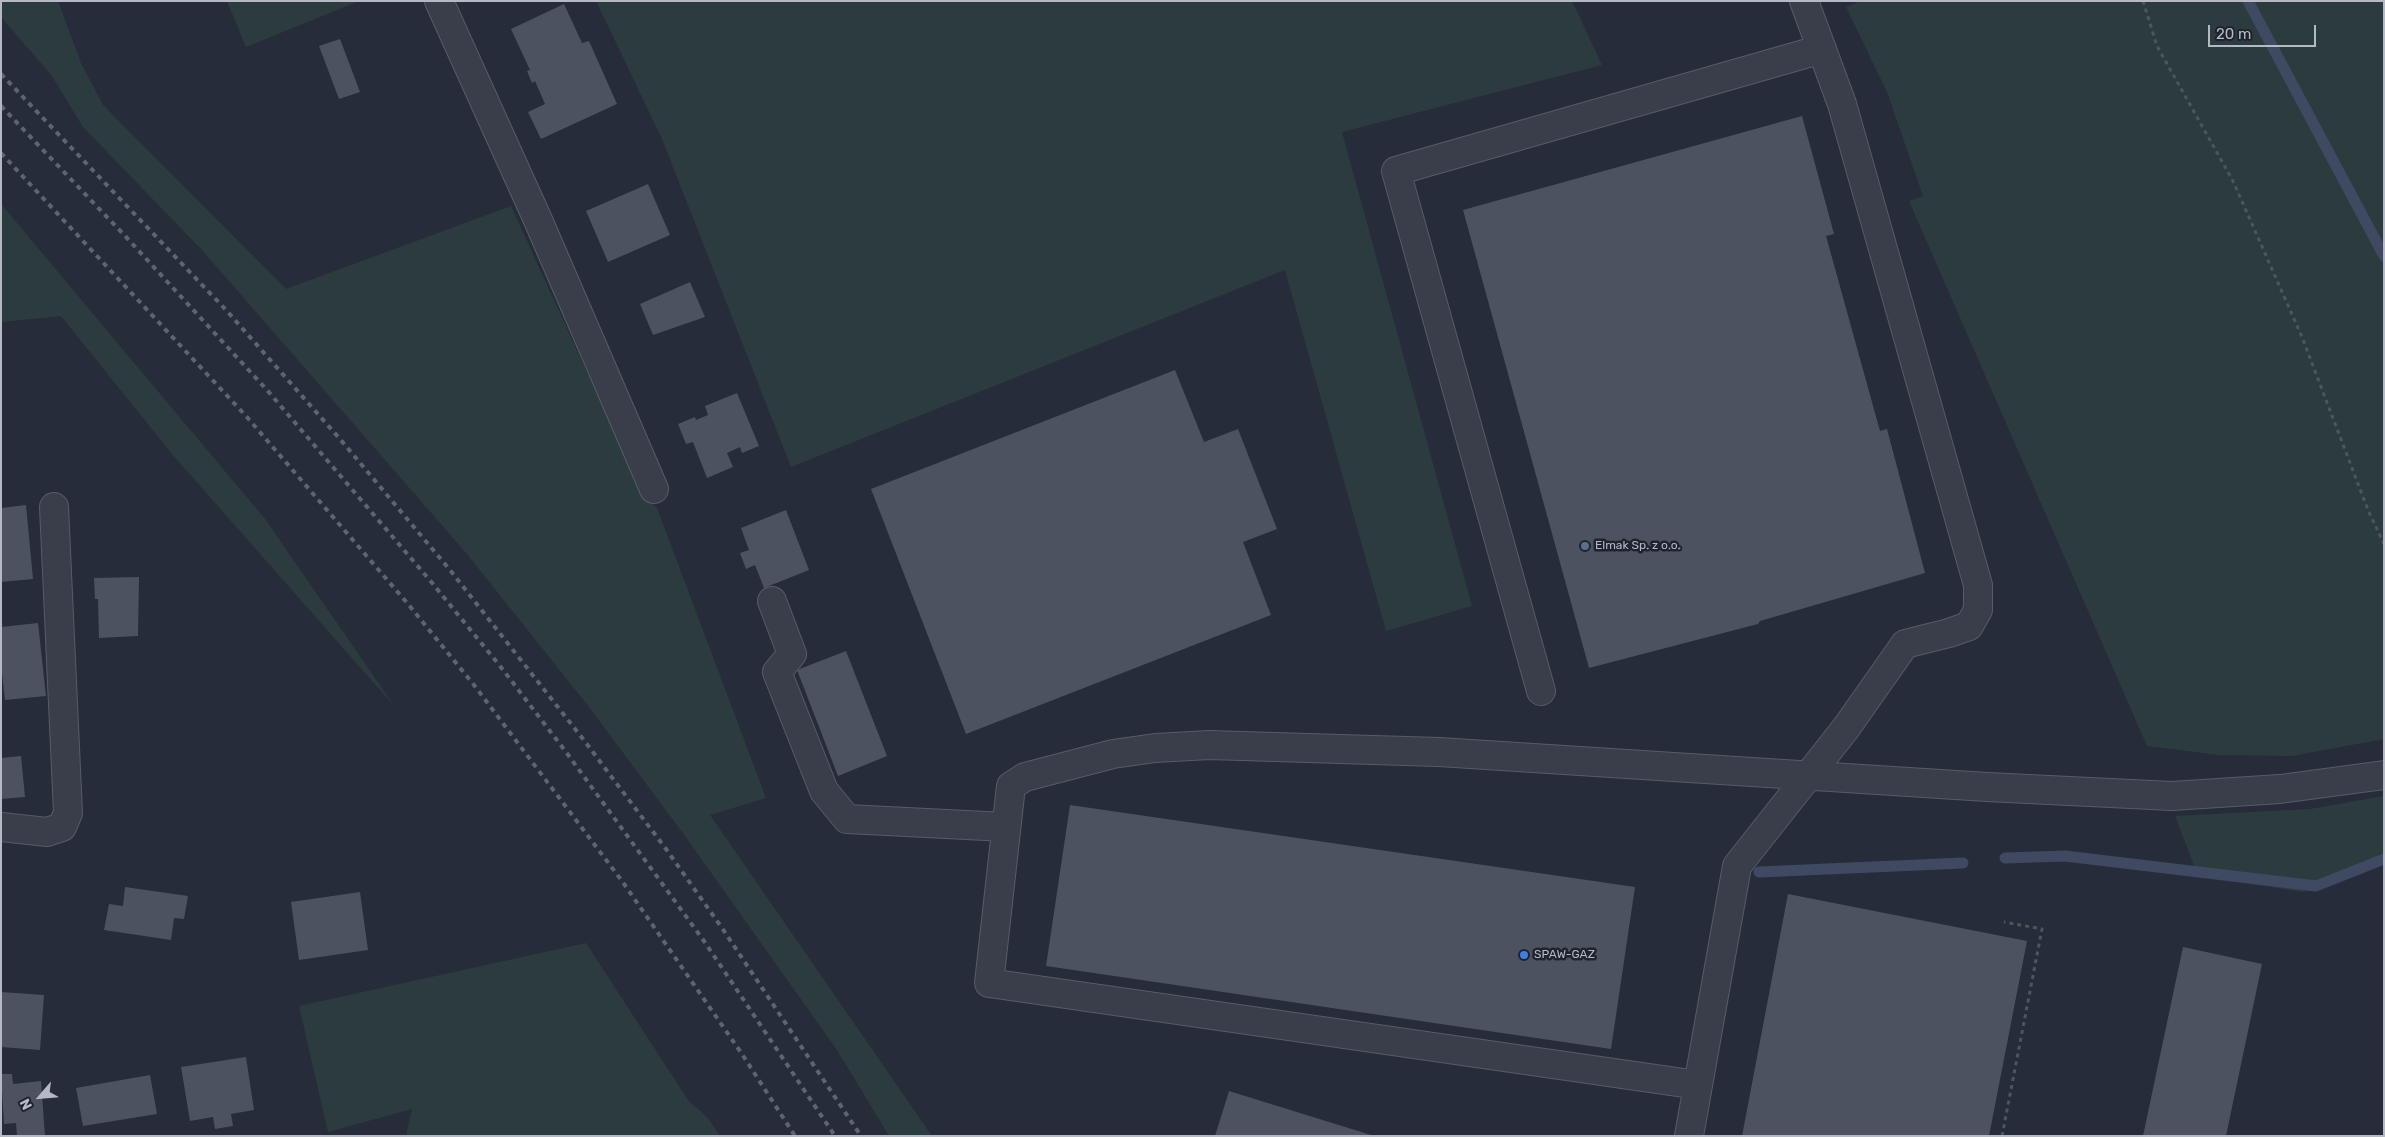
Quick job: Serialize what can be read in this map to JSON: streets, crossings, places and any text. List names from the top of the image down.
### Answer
{
  "places": ["Elmak Sp. z o.o.", "SPAW-GAZ"],
  "scale_bar": "20 m",
  "north": "bottom left"
}
